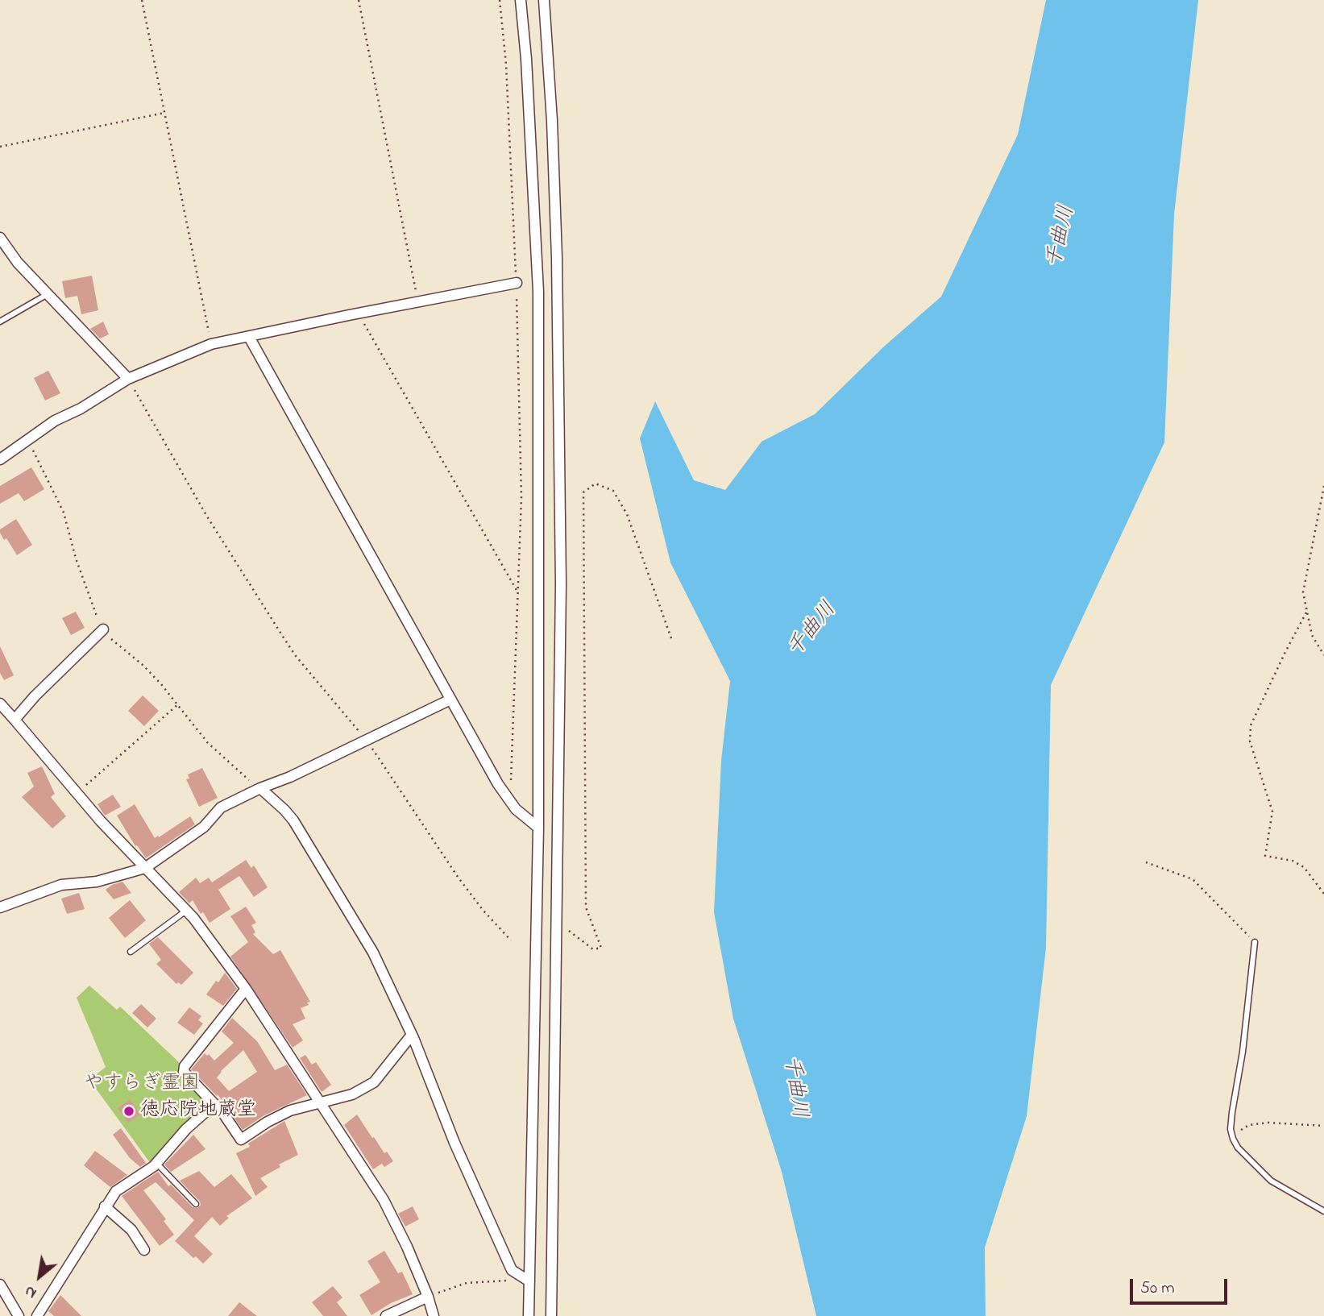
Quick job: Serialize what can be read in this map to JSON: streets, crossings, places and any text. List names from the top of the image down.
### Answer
{
  "water": ["千曲川"],
  "parks": ["やすらぎ霊園"],
  "places": ["徳応院地蔵堂"],
  "scale_bar": "50 m",
  "north": "bottom left"
}
